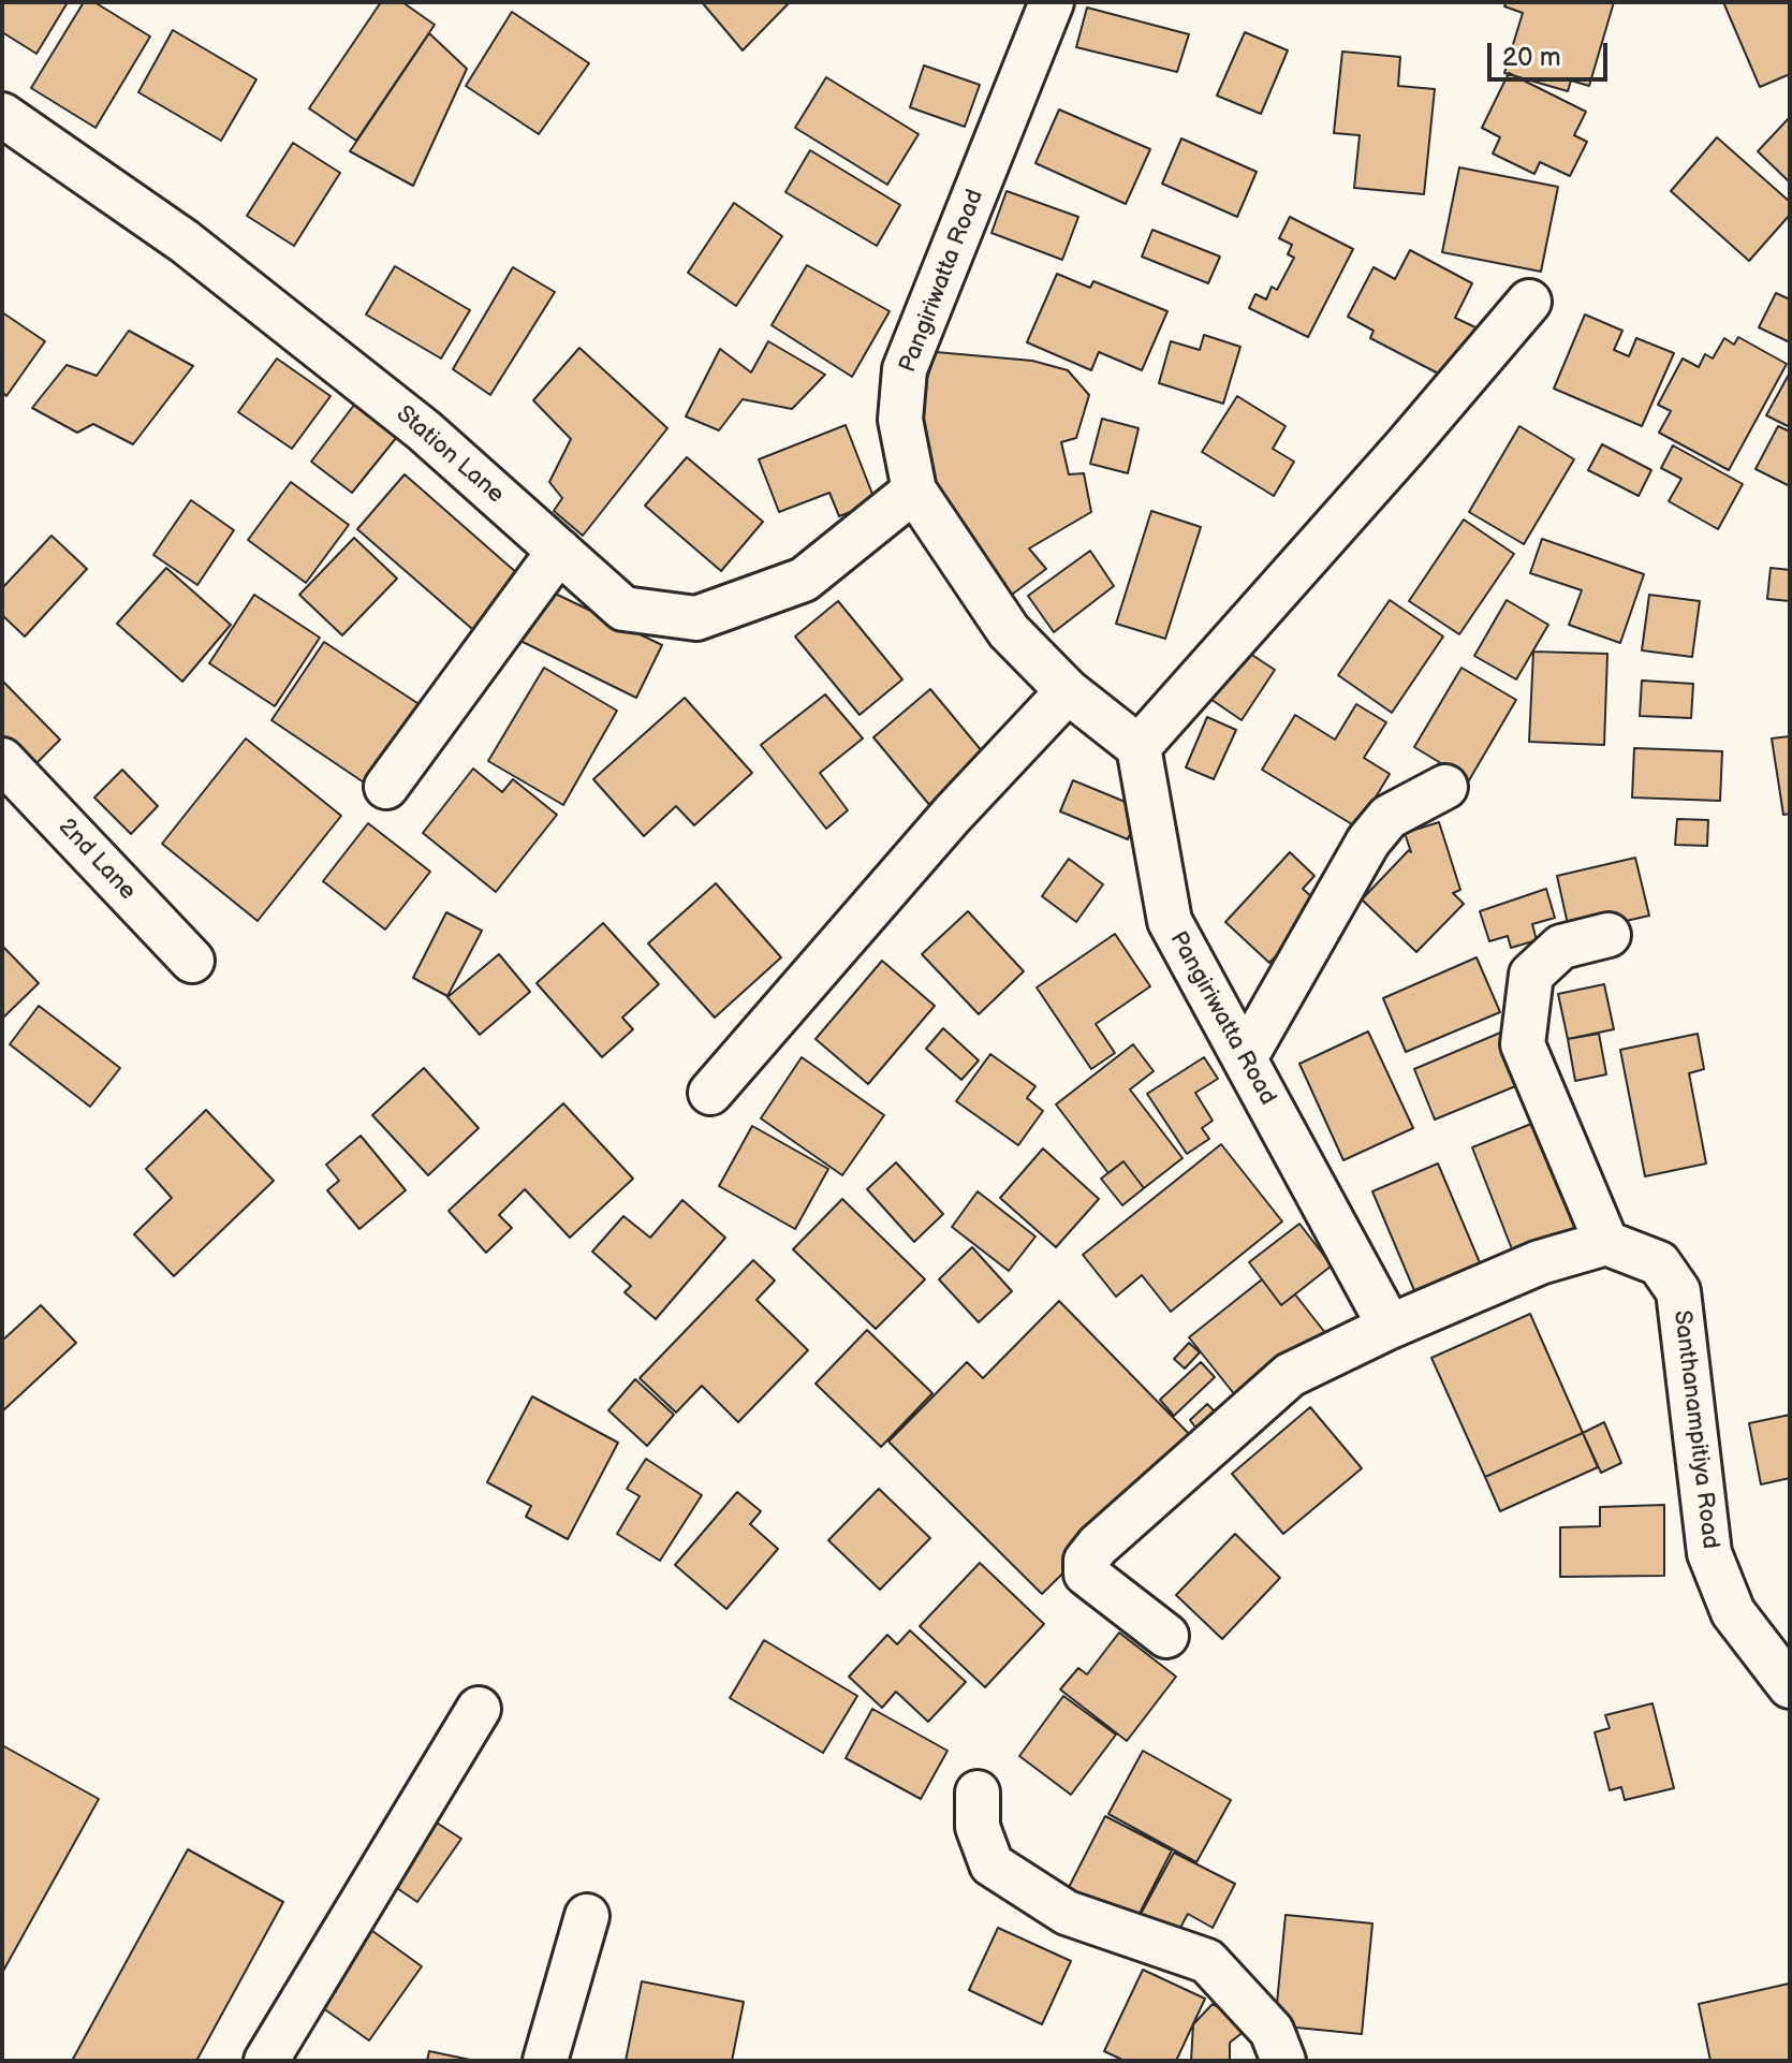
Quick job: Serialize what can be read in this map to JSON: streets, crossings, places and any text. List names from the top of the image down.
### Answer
{
  "streets": {
    "street": [
      "Pangiriwatta Road",
      "Station Lane",
      "2nd Lane",
      "Santhanampitiya Road"
    ]
  },
  "crossings": [
    ["Pangiriwatta Road", "Station Lane"]
  ],
  "scale_bar": "20 m"
}
